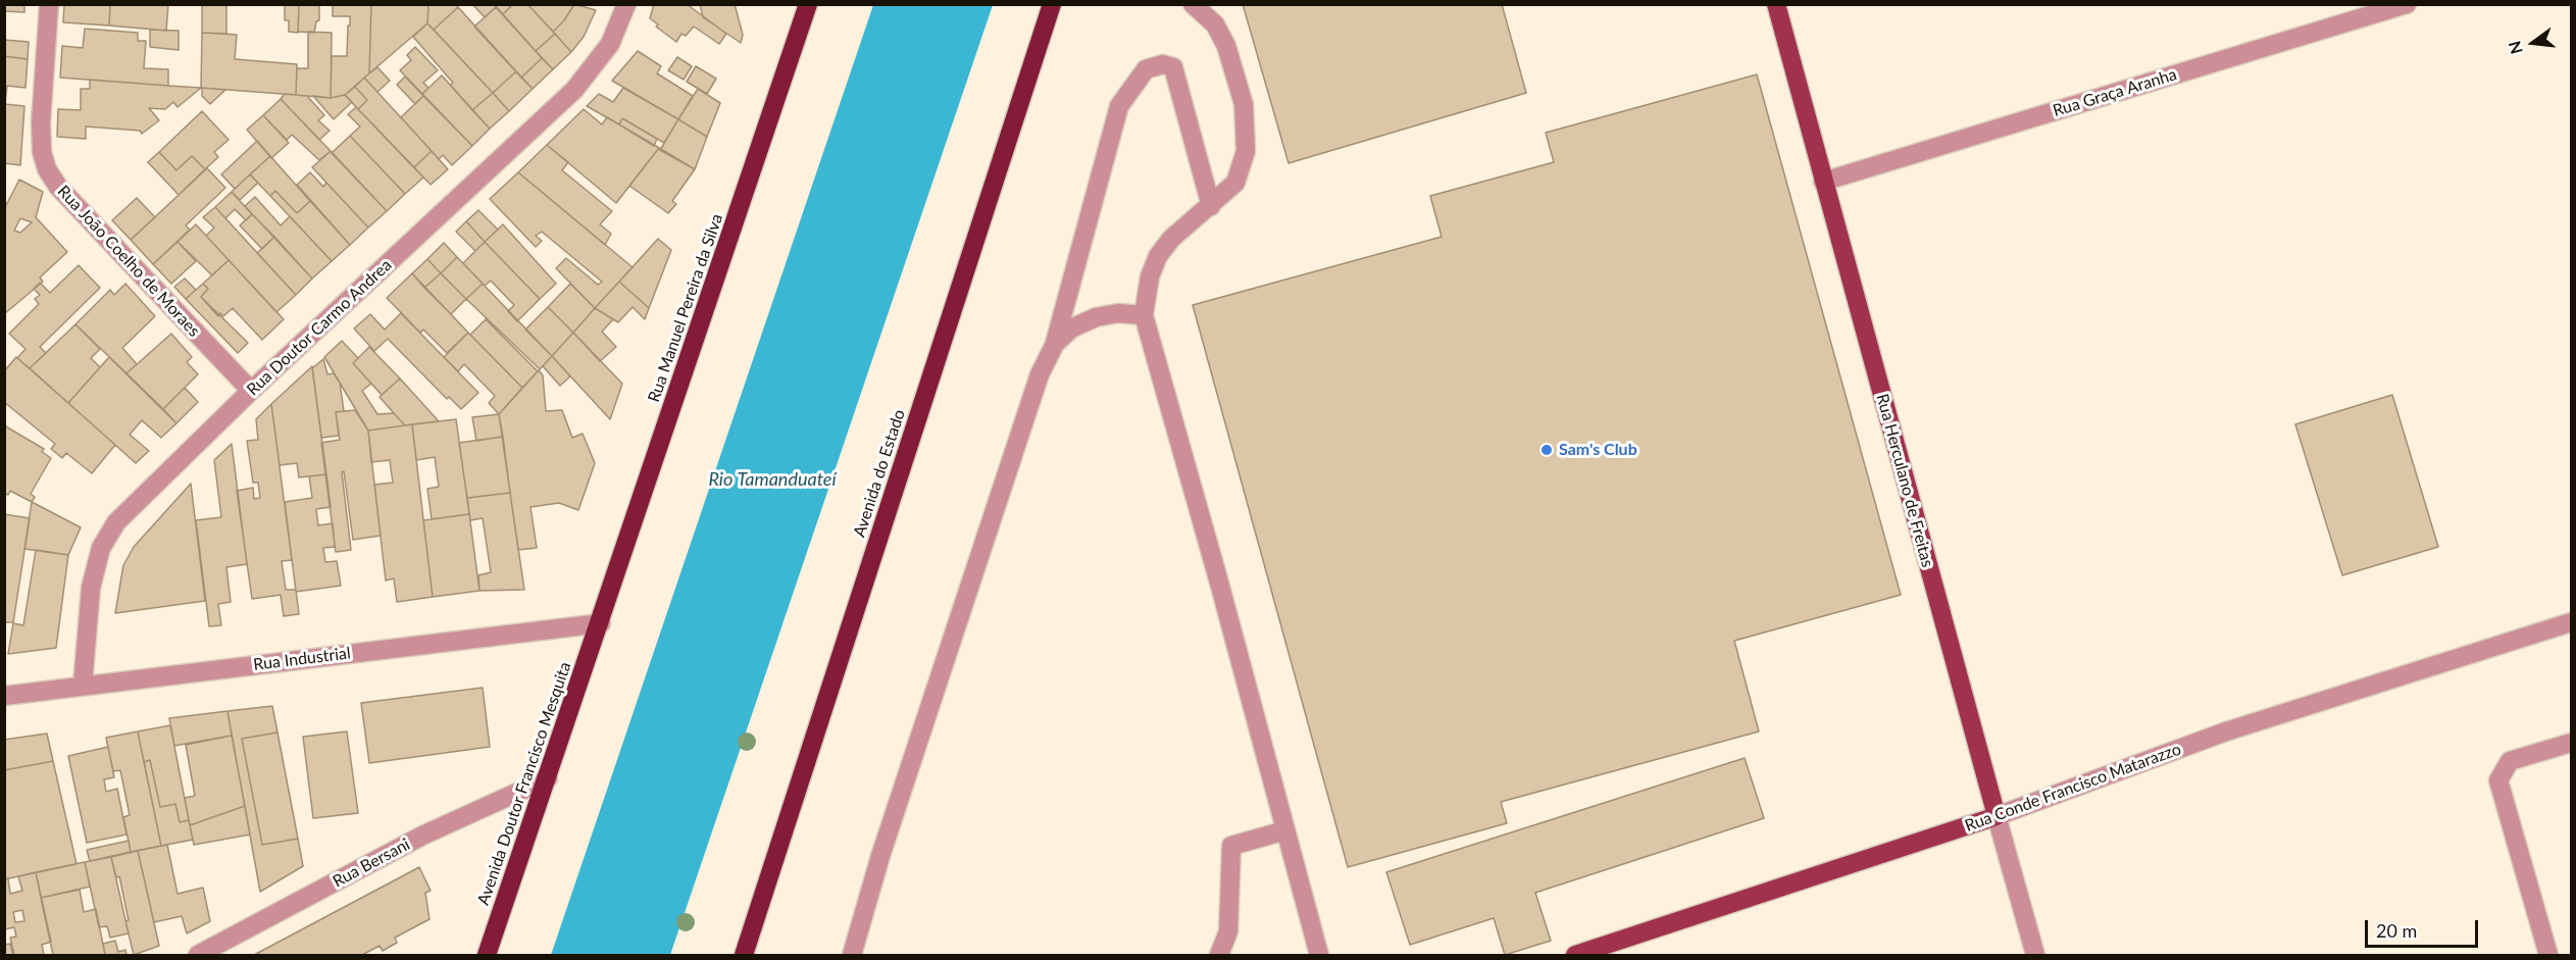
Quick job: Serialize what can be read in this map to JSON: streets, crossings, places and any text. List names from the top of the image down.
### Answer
{
  "streets": {
    "highway": ["Rua Manuel Pereira da Silva", "Avenida do Estado", "Avenida Doutor Francisco Mesquita"],
    "main road": ["Rua Herculano de Freitas", "Rua Conde Francisco Matarazzo"],
    "street": [
      "Rua Graça Aranha",
      "Rua João Coelho de Moraes",
      "Rua Doutor Carmo Andrea",
      "Rua Industrial",
      "Rua Bersani"
    ]
  },
  "crossings": [
    ["Rua Graça Aranha", "Rua Herculano de Freitas"],
    ["Rua João Coelho de Moraes", "Rua Doutor Carmo Andrea"],
    ["Rua Manuel Pereira da Silva", "Rua Industrial"],
    ["Rua Manuel Pereira da Silva", "Avenida Doutor Francisco Mesquita"],
    ["Rua Doutor Carmo Andrea", "Rua Industrial"],
    ["Rua Herculano de Freitas", "Rua Conde Francisco Matarazzo"],
    ["Rua Industrial", "Avenida Doutor Francisco Mesquita"],
    ["Avenida Doutor Francisco Mesquita", "Rua Bersani"]
  ],
  "water": ["Rio Tamanduateí"],
  "places": ["Sam's Club"],
  "scale_bar": "20 m",
  "north": "left"
}
